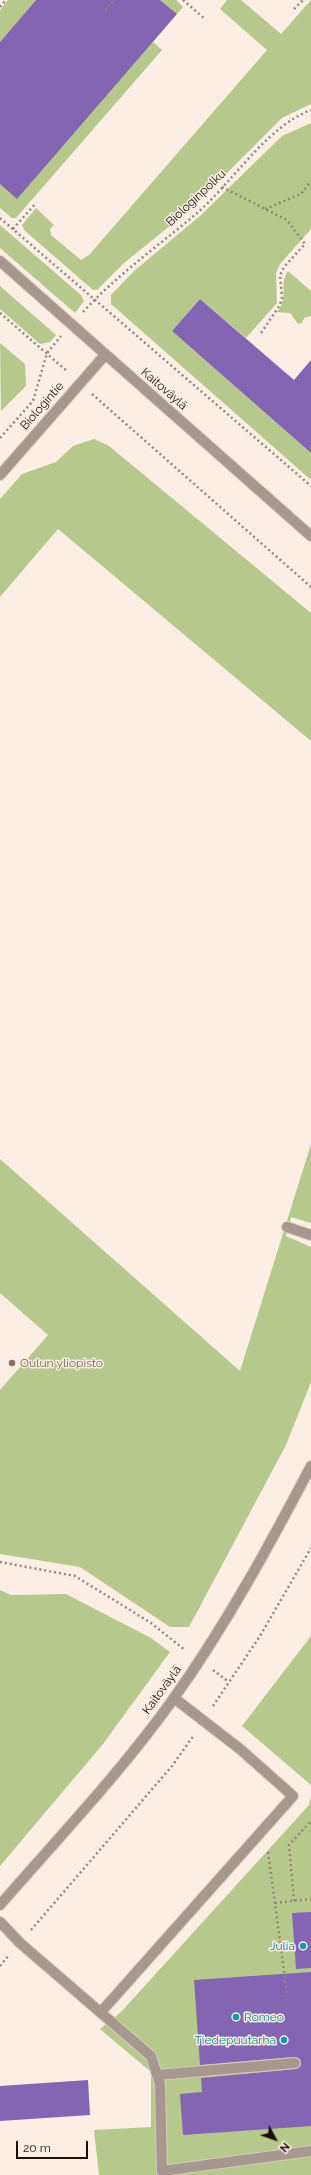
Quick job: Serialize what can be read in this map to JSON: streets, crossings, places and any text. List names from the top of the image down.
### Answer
{
  "streets": {
    "street": ["Kaitoväylä", "Biologintie"],
    "path": ["Biologinpolku"]
  },
  "crossings": [
    ["Biologinpolku", "Kaitoväylä"],
    ["Kaitoväylä", "Biologintie"]
  ],
  "places": [
    "Oulun yliopisto",
    "Julia",
    "Romeo",
    "Tiedepuutarha"
  ],
  "scale_bar": "20 m",
  "north": "bottom right"
}
